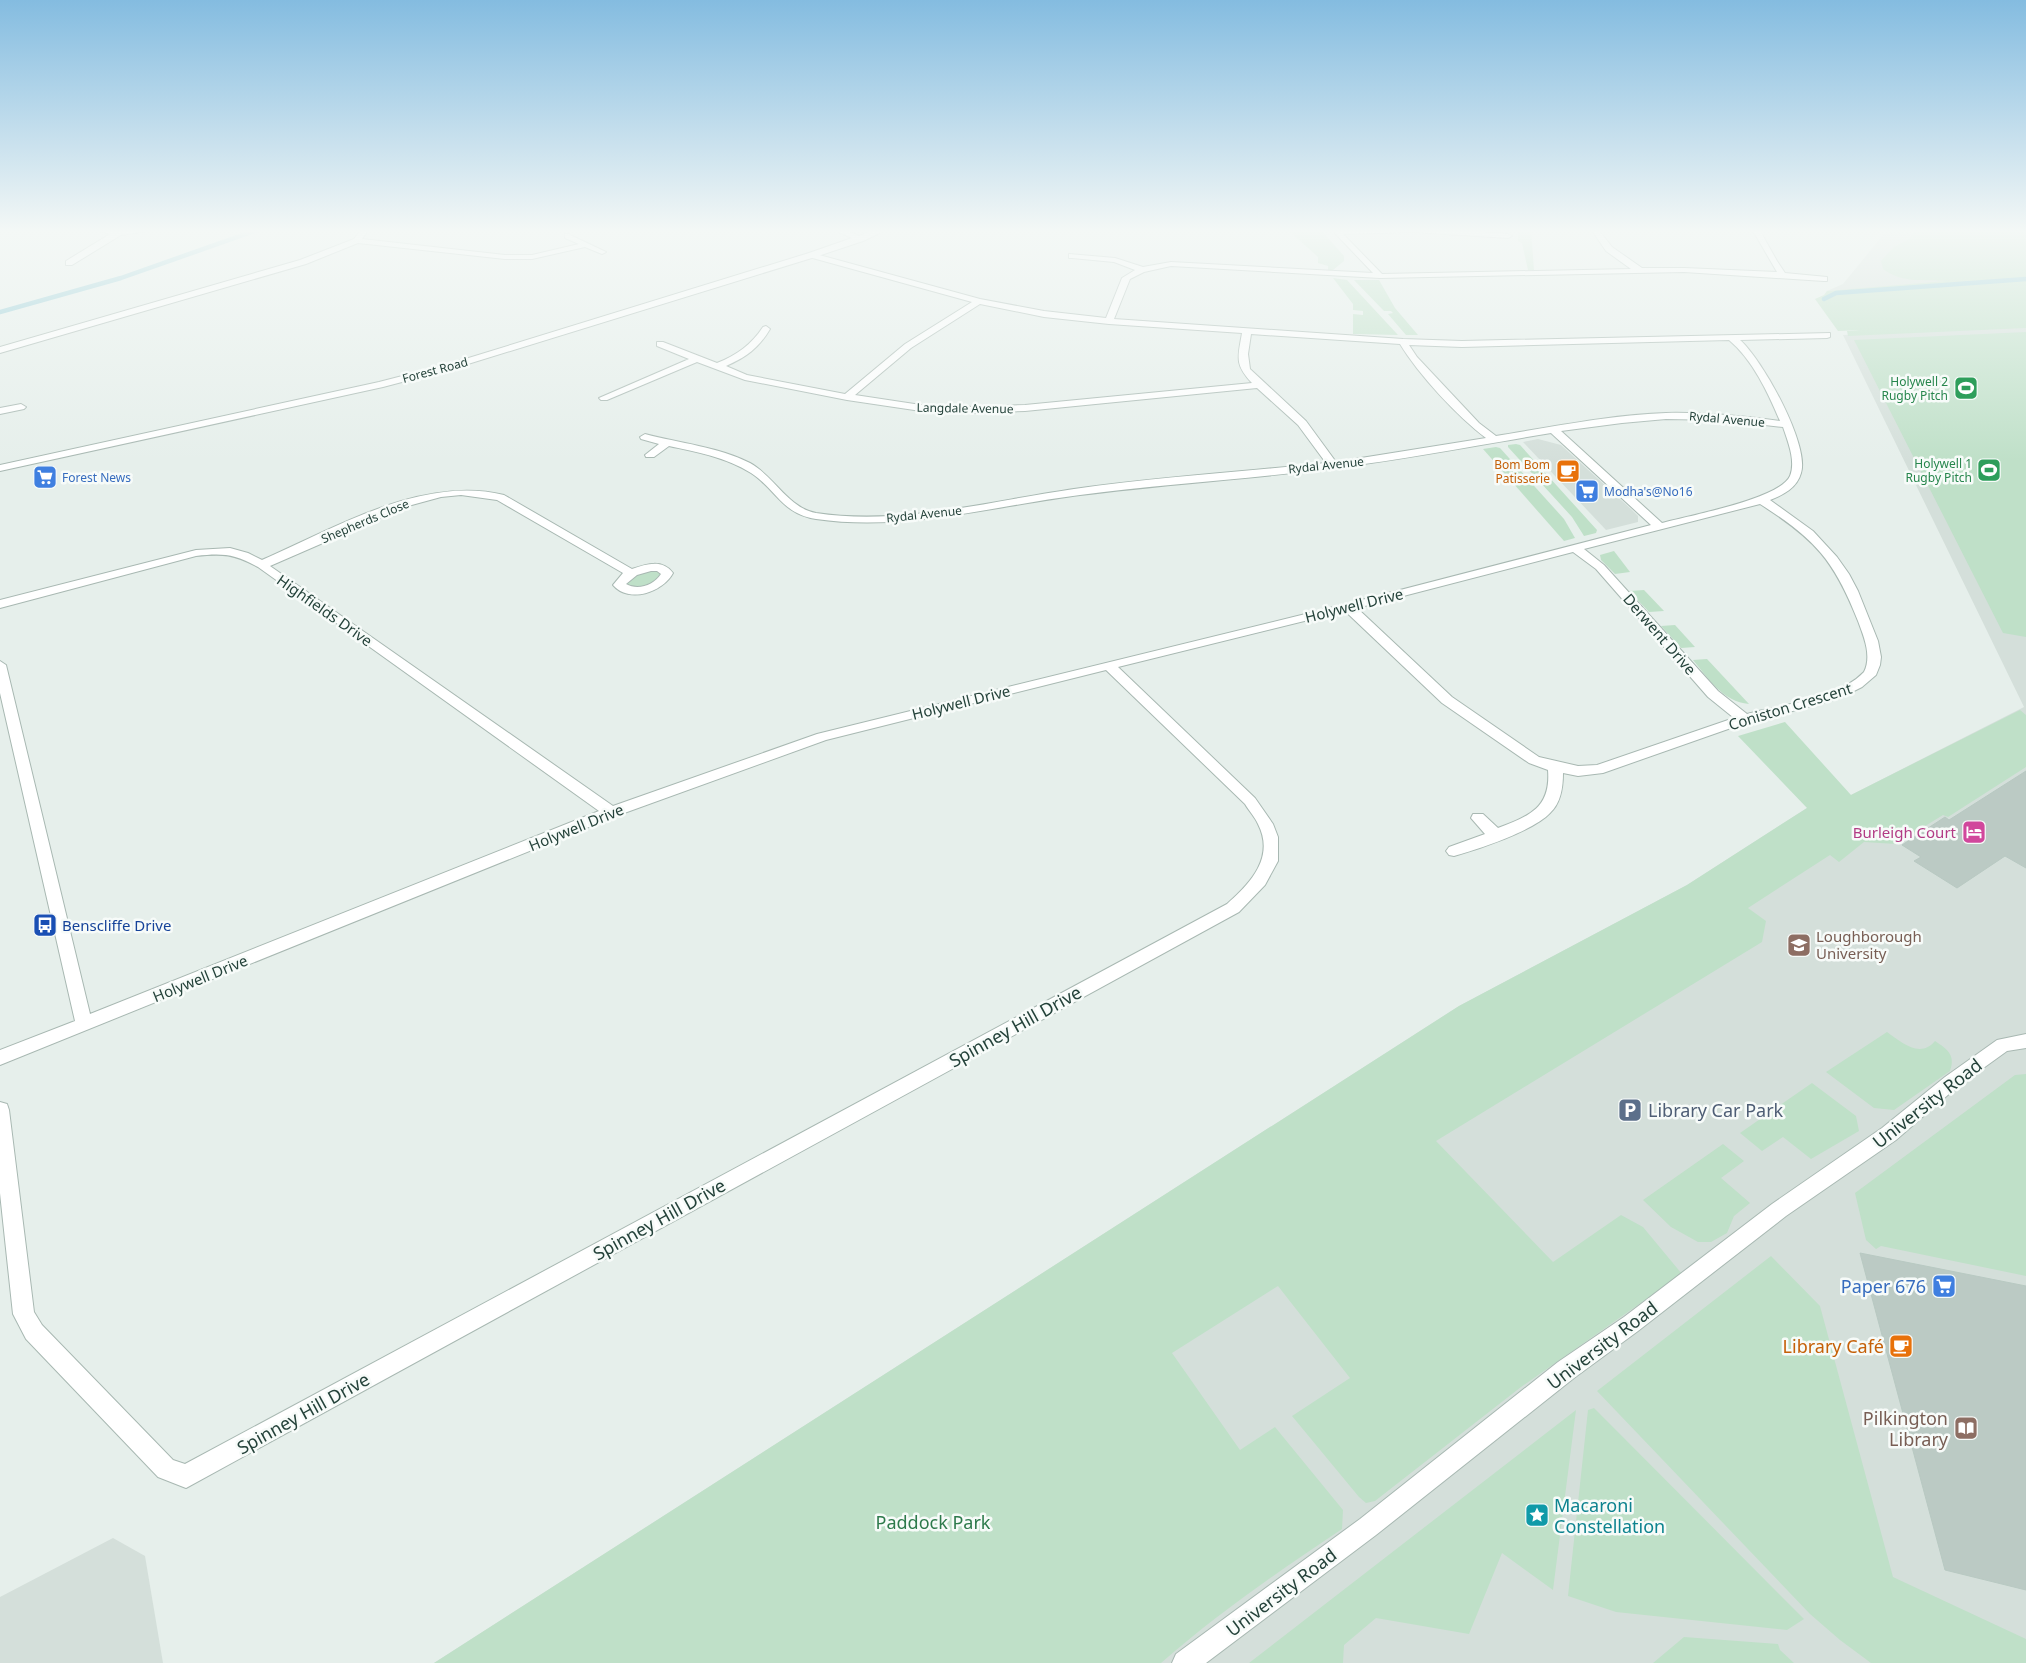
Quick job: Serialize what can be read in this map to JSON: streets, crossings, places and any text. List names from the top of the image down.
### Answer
{
  "streets": {
    "street": [
      "Forest Road",
      "Langdale Avenue",
      "Rydal Avenue",
      "Shepherds Close",
      "Holywell Drive",
      "Highfields Drive",
      "Derwent Drive",
      "Coniston Crescent",
      "Spinney Hill Drive",
      "University Road"
    ]
  },
  "crossings": [
    ["Rydal Avenue", "Holywell Drive"],
    ["Shepherds Close", "Highfields Drive"],
    ["Holywell Drive", "Highfields Drive"],
    ["Holywell Drive", "Derwent Drive"],
    ["Holywell Drive", "Coniston Crescent"],
    ["Holywell Drive", "Spinney Hill Drive"],
    ["Derwent Drive", "Coniston Crescent"]
  ],
  "parks": ["Paddock Park"],
  "places": {
    "sports": ["Holywell 2 Rugby Pitch", "Holywell 1 Rugby Pitch"],
    "cafe": ["Bom Bom Patisserie", "Library Café"],
    "supermarket": ["Forest News", "Modha's@No16", "Paper 676"],
    "hotel": ["Burleigh Court"],
    "bus stop": ["Benscliffe Drive"],
    "school or university": ["Loughborough University"],
    "parking": ["Library Car Park"],
    "library": ["Pilkington Library"],
    "place": ["Macaroni Constellation"]
  }
}
